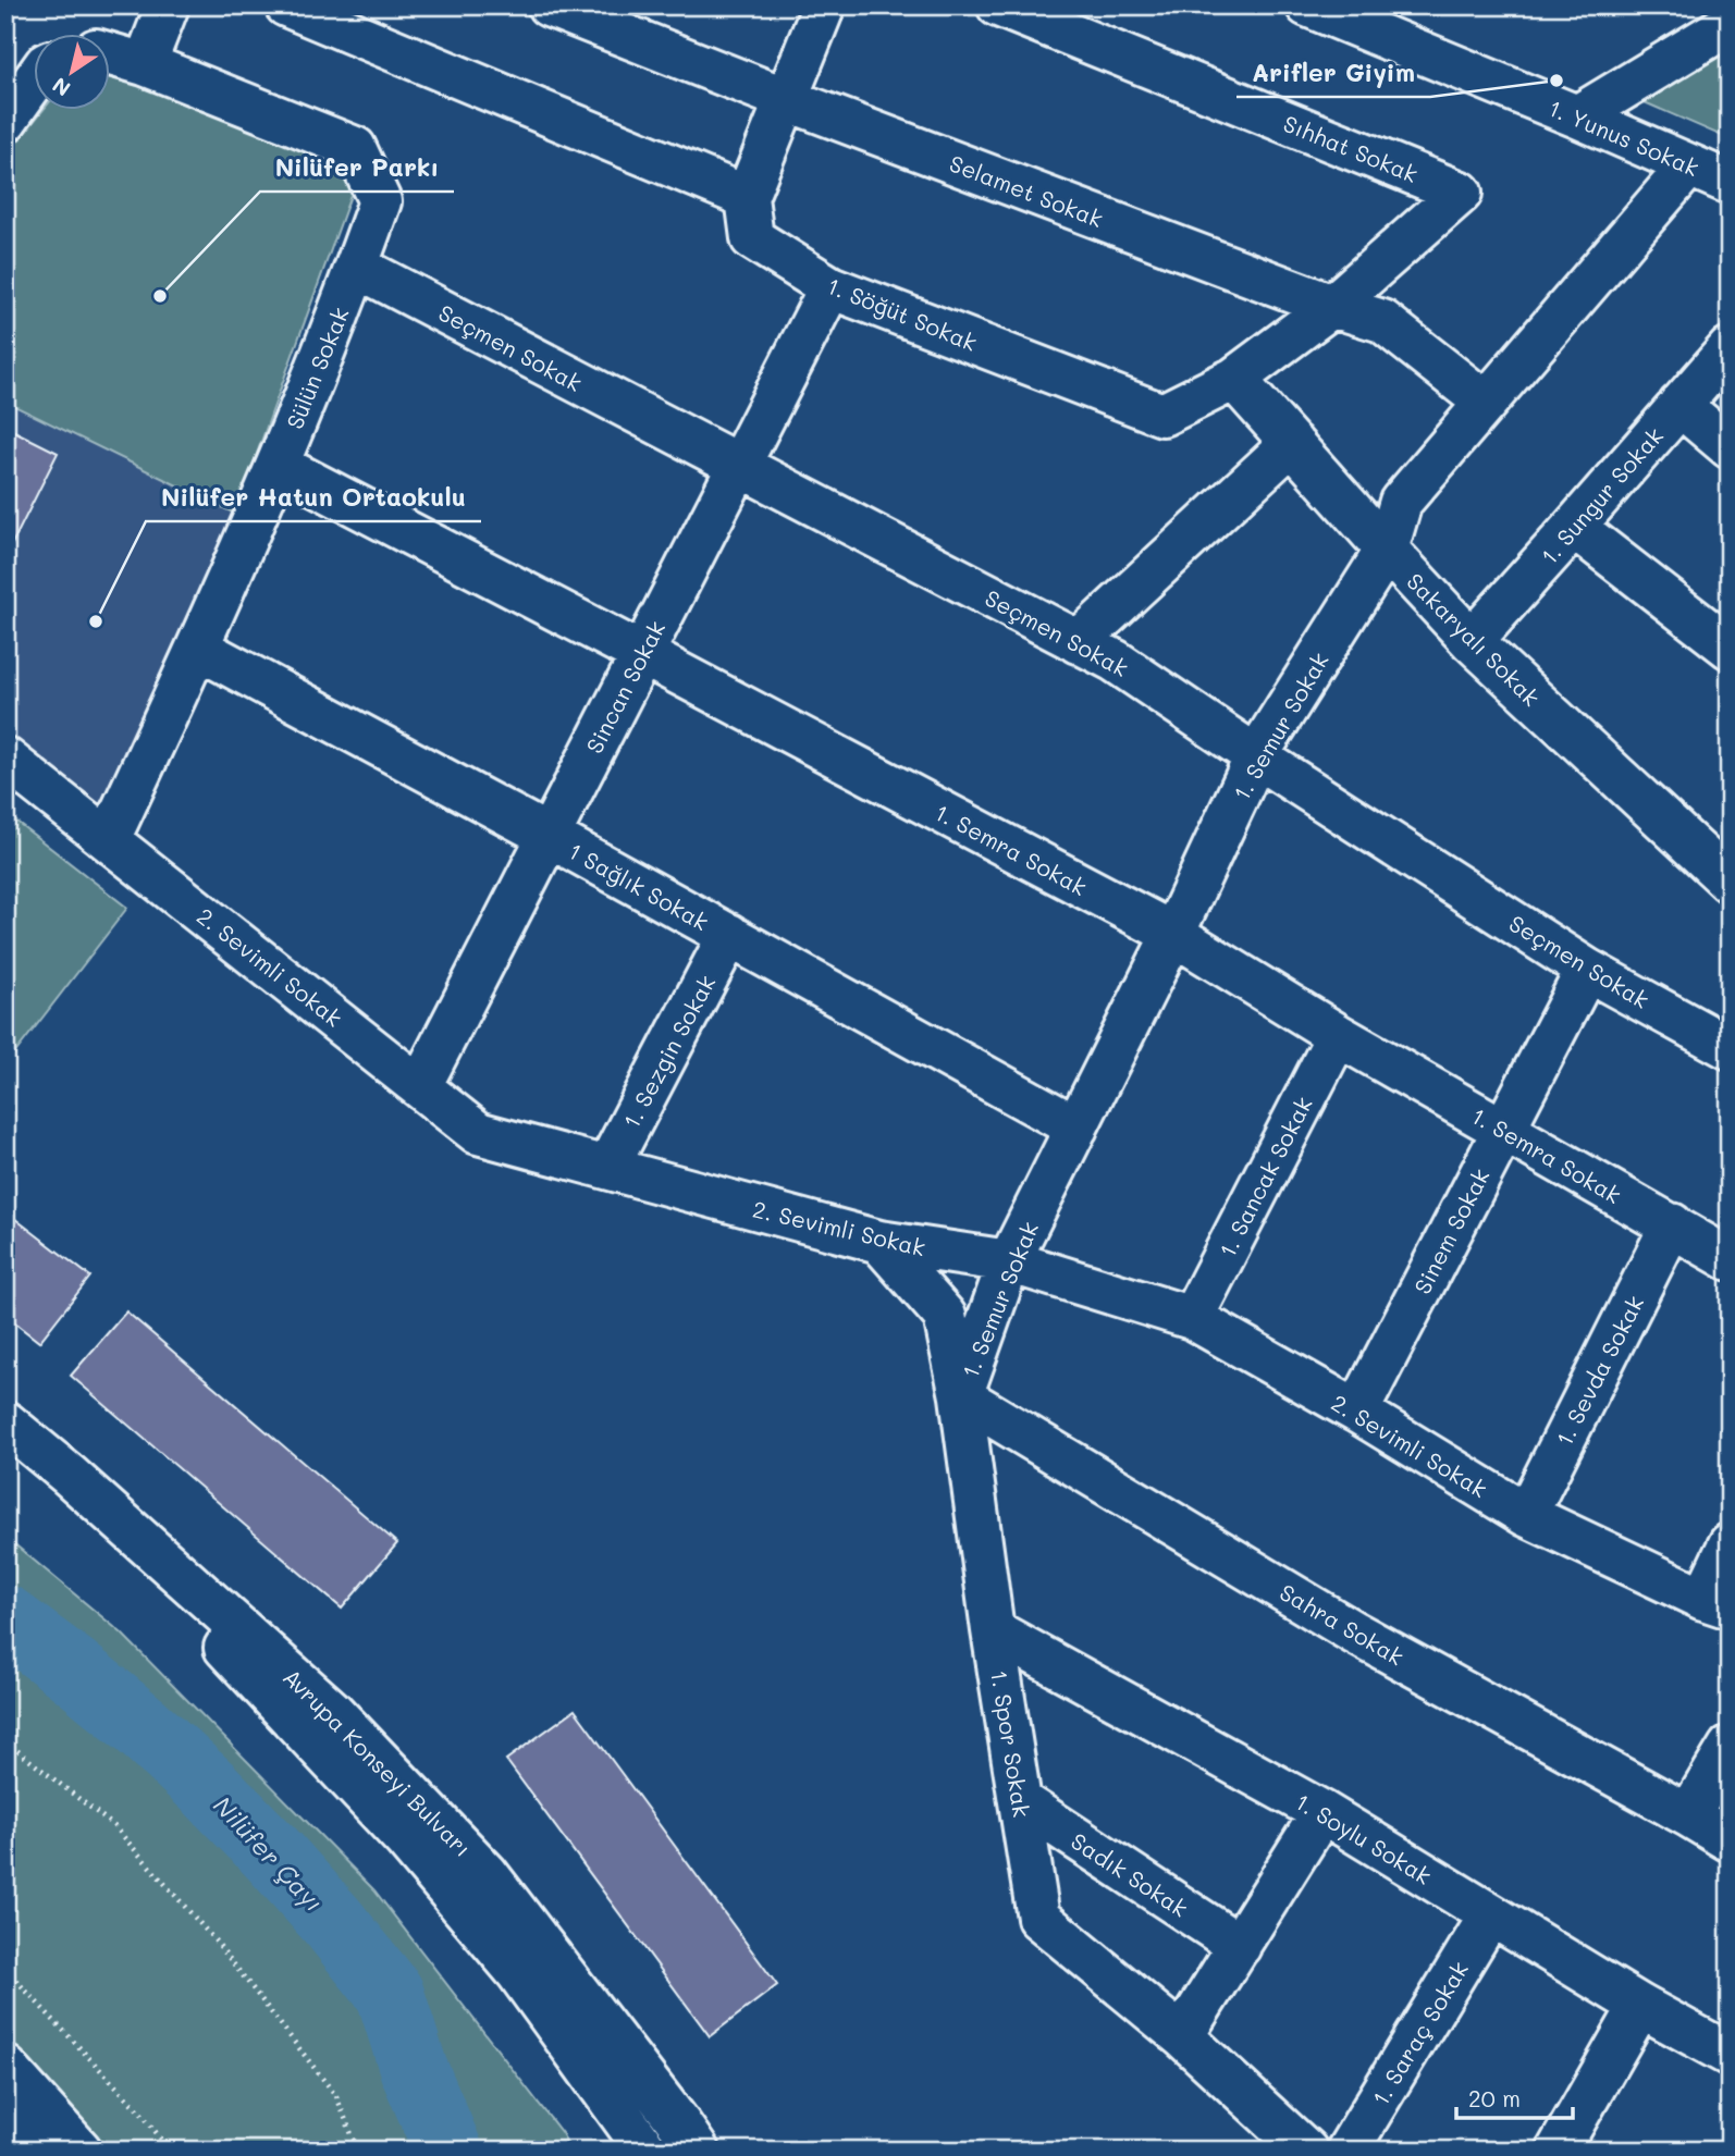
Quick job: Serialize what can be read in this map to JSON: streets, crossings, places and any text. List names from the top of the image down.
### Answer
{
  "streets": {
    "street": [
      "1. Yunus Sokak",
      "Sıhhat Sokak",
      "Selamet Sokak",
      "1. Söğüt Sokak",
      "Seçmen Sokak",
      "Sülün Sokak",
      "1. Sungur Sokak",
      "Sakaryalı Sokak",
      "Sincan Sokak",
      "1. Semur Sokak",
      "1. Semra Sokak",
      "1 Sağlık Sokak",
      "2. Sevimli Sokak",
      "1. Sezgin Sokak",
      "1. Sancak Sokak",
      "Sinem Sokak",
      "1. Sevda Sokak",
      "Sahra Sokak",
      "1. Spor Sokak",
      "Avrupa Konseyi Bulvarı",
      "1. Soylu Sokak",
      "Sadık Sokak",
      "1. Saraç Sokak"
    ]
  },
  "crossings": [
    ["1. Yunus Sokak", "1. Semur Sokak"],
    ["Sıhhat Sokak", "Selamet Sokak"],
    ["Sıhhat Sokak", "1. Söğüt Sokak"],
    ["Selamet Sokak", "1. Söğüt Sokak"],
    ["Selamet Sokak", "1. Semur Sokak"],
    ["1. Söğüt Sokak", "Sakaryalı Sokak"],
    ["1. Söğüt Sokak", "Sincan Sokak"],
    ["Seçmen Sokak", "Sülün Sokak"],
    ["Seçmen Sokak", "Sincan Sokak"],
    ["Seçmen Sokak", "1. Semur Sokak"],
    ["Seçmen Sokak", "Sinem Sokak"],
    ["Sülün Sokak", "1. Semra Sokak"],
    ["Sülün Sokak", "1 Sağlık Sokak"],
    ["Sülün Sokak", "2. Sevimli Sokak"],
    ["1. Sungur Sokak", "Sakaryalı Sokak"],
    ["Sakaryalı Sokak", "1. Semur Sokak"],
    ["Sincan Sokak", "1. Semra Sokak"],
    ["Sincan Sokak", "1 Sağlık Sokak"],
    ["Sincan Sokak", "2. Sevimli Sokak"],
    ["1. Semur Sokak", "1. Semra Sokak"],
    ["1. Semur Sokak", "1 Sağlık Sokak"],
    ["1. Semur Sokak", "2. Sevimli Sokak"],
    ["1. Semur Sokak", "Sahra Sokak"],
    ["1. Semur Sokak", "1. Spor Sokak"],
    ["1. Semra Sokak", "1. Sancak Sokak"],
    ["1. Semra Sokak", "Sinem Sokak"],
    ["1. Semra Sokak", "1. Sevda Sokak"],
    ["1 Sağlık Sokak", "1. Sezgin Sokak"],
    ["2. Sevimli Sokak", "1. Sezgin Sokak"],
    ["2. Sevimli Sokak", "1. Sancak Sokak"],
    ["2. Sevimli Sokak", "Sinem Sokak"],
    ["2. Sevimli Sokak", "1. Sevda Sokak"],
    ["2. Sevimli Sokak", "1. Spor Sokak"],
    ["Sahra Sokak", "1. Spor Sokak"],
    ["1. Spor Sokak", "1. Soylu Sokak"],
    ["1. Spor Sokak", "Sadık Sokak"],
    ["1. Soylu Sokak", "1. Saraç Sokak"]
  ],
  "water": ["Nilüfer Çayı"],
  "places": ["Arifler Giyim", "Nilüfer Parkı", "Nilüfer Hatun Ortaokulu"],
  "scale_bar": "20 m",
  "north": "bottom left"
}
